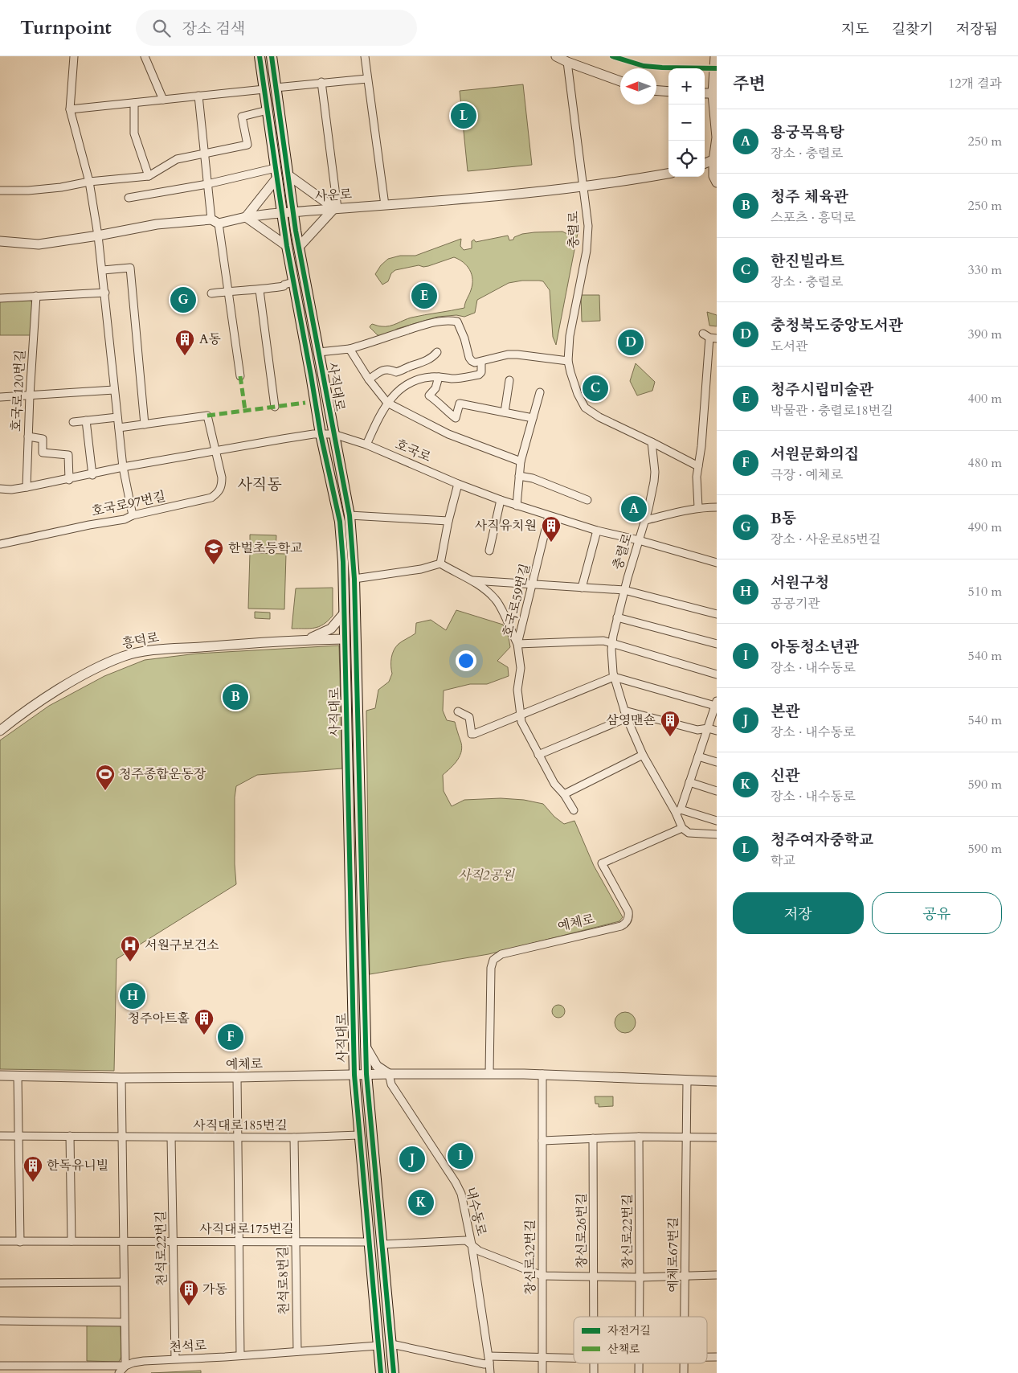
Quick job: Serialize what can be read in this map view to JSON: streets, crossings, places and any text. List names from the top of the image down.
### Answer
{
  "streets": {
    "main road": ["사직대로"],
    "street": [
      "사운로",
      "충렬로",
      "호국로120번길",
      "호국로",
      "호국로97번길",
      "호국로59번길",
      "흥덕로",
      "예체로",
      "사직대로185번길",
      "내수동로",
      "사직대로175번길",
      "창신로26번길",
      "창신로22번길",
      "천석로22번길",
      "예체로67번길",
      "창신로32번길",
      "천석로8번길",
      "천석로"
    ]
  },
  "crossings": [
    ["사운로", "충렬로"],
    ["사운로", "사직대로"],
    ["충렬로", "호국로"],
    ["충렬로", "예체로"],
    ["사직대로", "호국로"],
    ["사직대로", "흥덕로"],
    ["사직대로", "예체로"],
    ["사직대로", "사직대로185번길"],
    ["사직대로", "사직대로175번길"],
    ["사직대로", "천석로"],
    ["호국로120번길", "호국로"],
    ["호국로", "호국로97번길"],
    ["호국로", "호국로59번길"],
    ["예체로", "내수동로"],
    ["예체로", "예체로67번길"],
    ["사직대로185번길", "천석로22번길"],
    ["사직대로185번길", "천석로8번길"],
    ["사직대로175번길", "천석로22번길"],
    ["사직대로175번길", "천석로8번길"],
    ["천석로22번길", "천석로"],
    ["천석로8번길", "천석로"]
  ],
  "districts": ["사직동"],
  "parks": ["사직2공원"],
  "places": {
    "building": [
      "A동",
      "사직유치원",
      "삼영맨숀",
      "청주아트홀",
      "한독유니빌",
      "가동"
    ],
    "school or university": ["한벌초등학교"],
    "sports": ["청주종합운동장"],
    "hospital": ["서원구보건소"]
  },
  "legend": ["자전거길", "산책로"],
  "north": "left",
  "page": {
    "header": "Turnpoint",
    "search": "장소 검색",
    "nav": ["지도", "길찾기", "저장됨"],
    "heading": ["주변", "12개 결과"],
    "map_buttons": ["+", "−"],
    "pins": [
      "L",
      "E",
      "G",
      "D",
      "C",
      "A",
      "B",
      "H",
      "F",
      "I",
      "J",
      "K"
    ],
    "list": [
      {
        "mark": "A",
        "name": "용궁목욕탕",
        "note": "장소 · 충렬로",
        "value": "250 m"
      },
      {
        "mark": "B",
        "name": "청주 체육관",
        "note": "스포츠 · 흥덕로",
        "value": "250 m"
      },
      {
        "mark": "C",
        "name": "한진빌라트",
        "note": "장소 · 충렬로",
        "value": "330 m"
      },
      {
        "mark": "D",
        "name": "충청북도중앙도서관",
        "note": "도서관",
        "value": "390 m"
      },
      {
        "mark": "E",
        "name": "청주시립미술관",
        "note": "박물관 · 충렬로18번길",
        "value": "400 m"
      },
      {
        "mark": "F",
        "name": "서원문화의집",
        "note": "극장 · 예체로",
        "value": "480 m"
      },
      {
        "mark": "G",
        "name": "B동",
        "note": "장소 · 사운로85번길",
        "value": "490 m"
      },
      {
        "mark": "H",
        "name": "서원구청",
        "note": "공공기관",
        "value": "510 m"
      },
      {
        "mark": "I",
        "name": "아동청소년관",
        "note": "장소 · 내수동로",
        "value": "540 m"
      },
      {
        "mark": "J",
        "name": "본관",
        "note": "장소 · 내수동로",
        "value": "540 m"
      },
      {
        "mark": "K",
        "name": "신관",
        "note": "장소 · 내수동로",
        "value": "590 m"
      },
      {
        "mark": "L",
        "name": "청주여자중학교",
        "note": "학교",
        "value": "590 m"
      }
    ],
    "buttons": ["저장", "공유"]
  }
}
